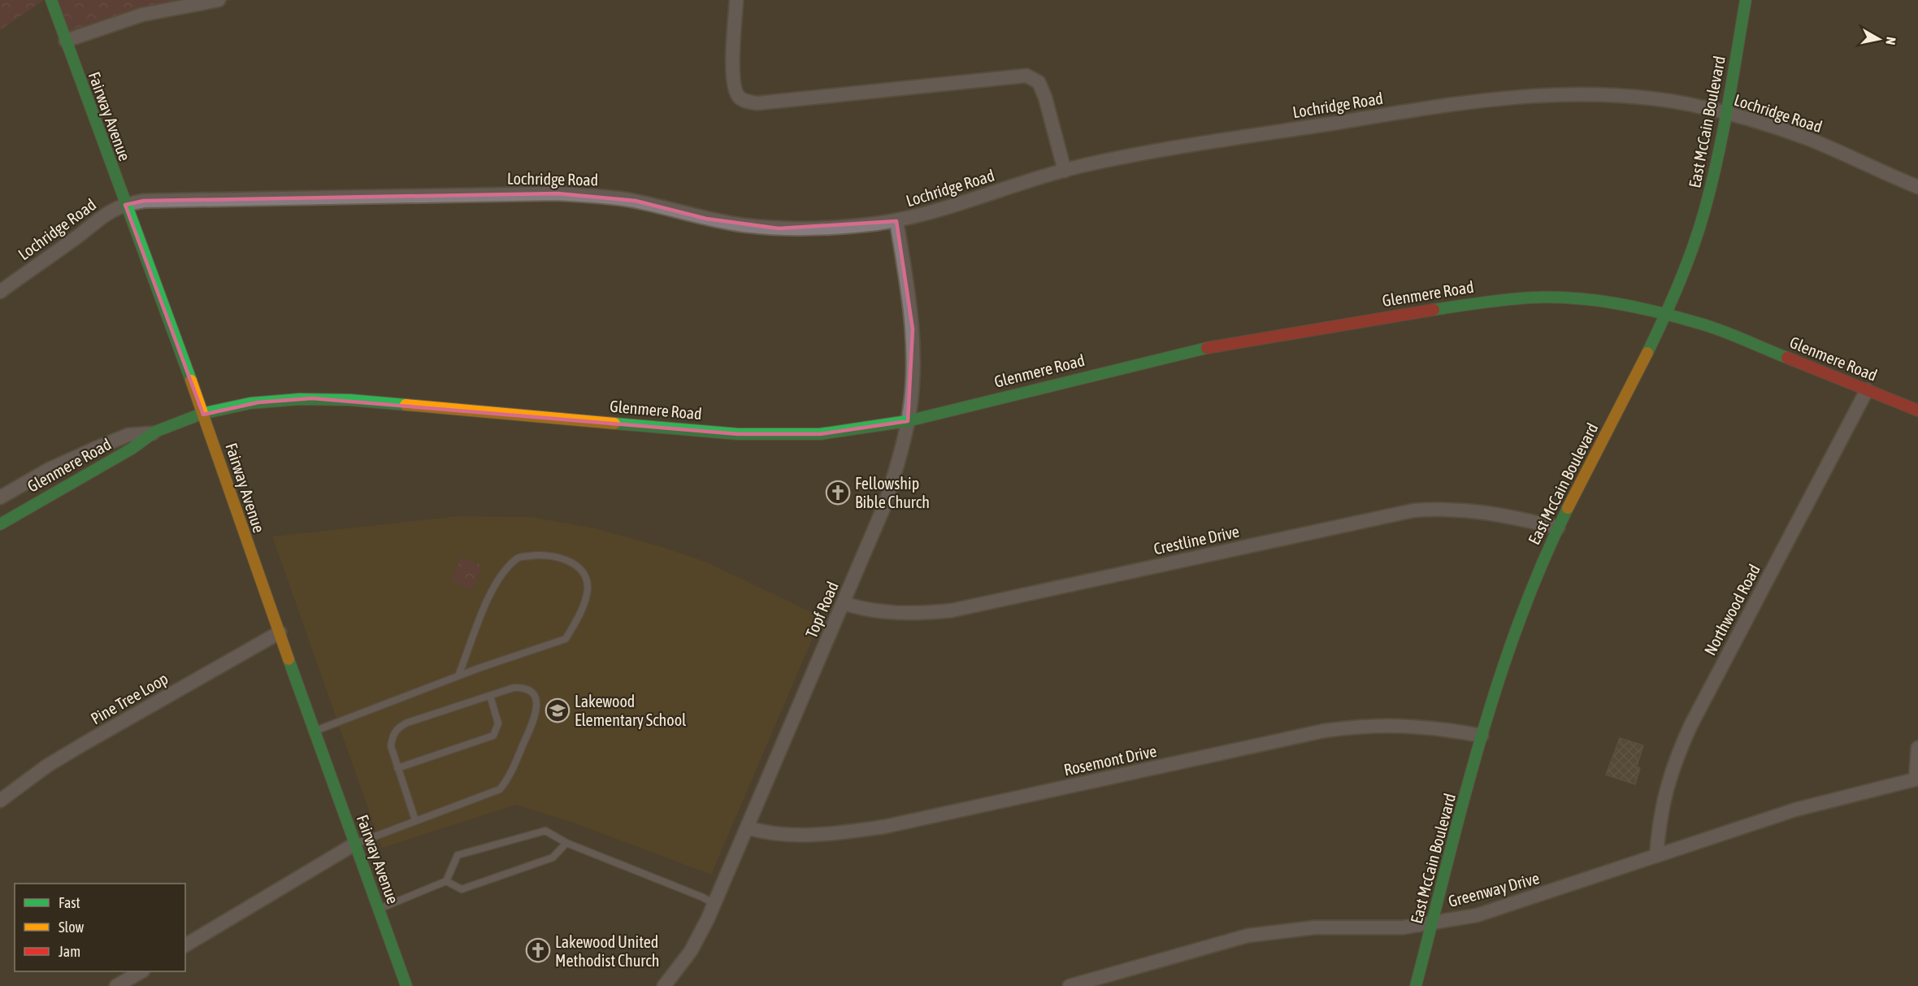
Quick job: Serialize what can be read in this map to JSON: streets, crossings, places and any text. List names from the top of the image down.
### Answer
{
  "streets": {
    "street": [
      "Lochridge Road",
      "Fairway Avenue",
      "East McCain Boulevard",
      "Glenmere Road",
      "Crestline Drive",
      "Topf Road",
      "Northwood Road",
      "Pine Tree Loop",
      "Rosemont Drive",
      "Greenway Drive"
    ]
  },
  "crossings": [
    ["Lochridge Road", "Fairway Avenue"],
    ["Lochridge Road", "East McCain Boulevard"],
    ["Lochridge Road", "Topf Road"],
    ["Fairway Avenue", "Glenmere Road"],
    ["Fairway Avenue", "Pine Tree Loop"],
    ["East McCain Boulevard", "Glenmere Road"],
    ["East McCain Boulevard", "Crestline Drive"],
    ["East McCain Boulevard", "Rosemont Drive"],
    ["East McCain Boulevard", "Greenway Drive"],
    ["Glenmere Road", "Topf Road"],
    ["Glenmere Road", "Northwood Road"],
    ["Crestline Drive", "Topf Road"],
    ["Topf Road", "Rosemont Drive"],
    ["Northwood Road", "Greenway Drive"]
  ],
  "places": {
    "church": ["Fellowship Bible Church", "Lakewood United Methodist Church"],
    "school or university": ["Lakewood Elementary School"]
  },
  "legend": ["Fast", "Slow", "Jam"],
  "north": "right"
}
